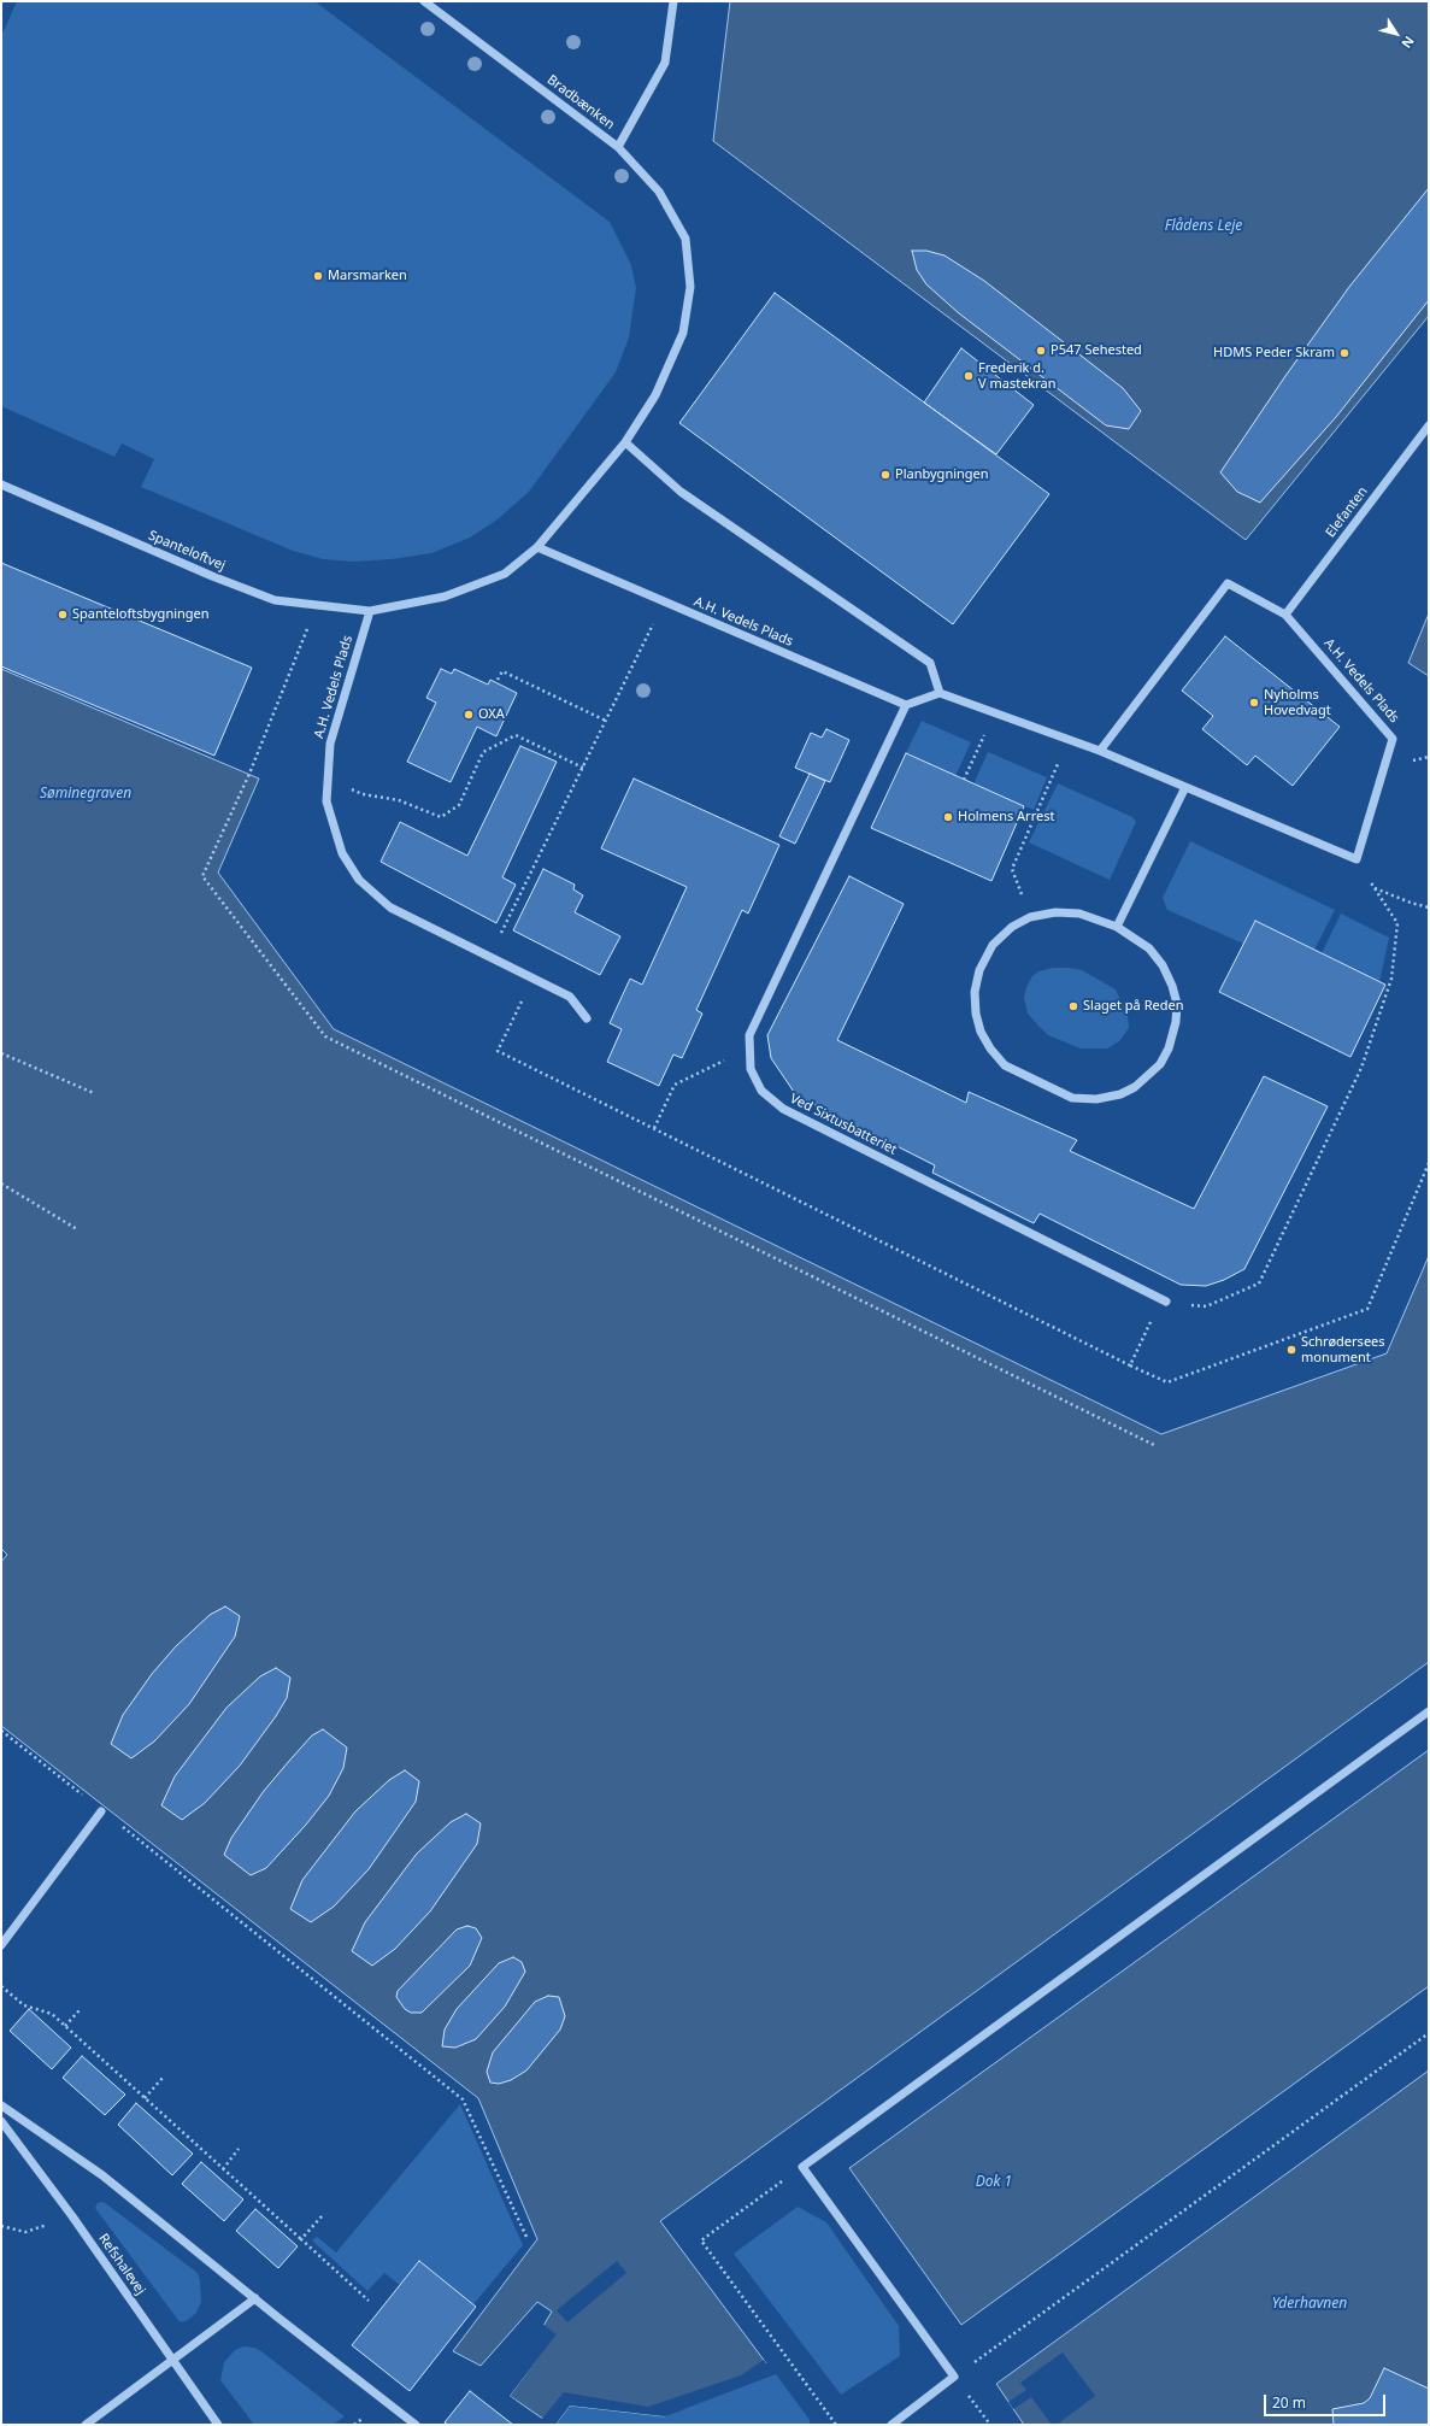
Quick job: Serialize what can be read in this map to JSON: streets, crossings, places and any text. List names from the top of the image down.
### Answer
{
  "streets": {
    "street": [
      "Bradbænken",
      "Elefanten",
      "Spanteloftvej",
      "A.H. Vedels Plads",
      "Ved Sixtusbatteriet",
      "Refshalevej"
    ]
  },
  "crossings": [
    ["Elefanten", "A.H. Vedels Plads"],
    ["Spanteloftvej", "A.H. Vedels Plads"],
    ["A.H. Vedels Plads", "Ved Sixtusbatteriet"]
  ],
  "water": [
    "Flådens Leje",
    "Søminegraven",
    "Dok 1",
    "Yderhavnen"
  ],
  "places": [
    "Marsmarken",
    "P547 Sehested",
    "HDMS Peder Skram",
    "Frederik d. V mastekran",
    "Planbygningen",
    "Spanteloftsbygningen",
    "Nyholms Hovedvagt",
    "OXA",
    "Holmens Arrest",
    "Slaget på Reden",
    "Schrødersees monument"
  ],
  "scale_bar": "20 m",
  "north": "bottom right"
}
